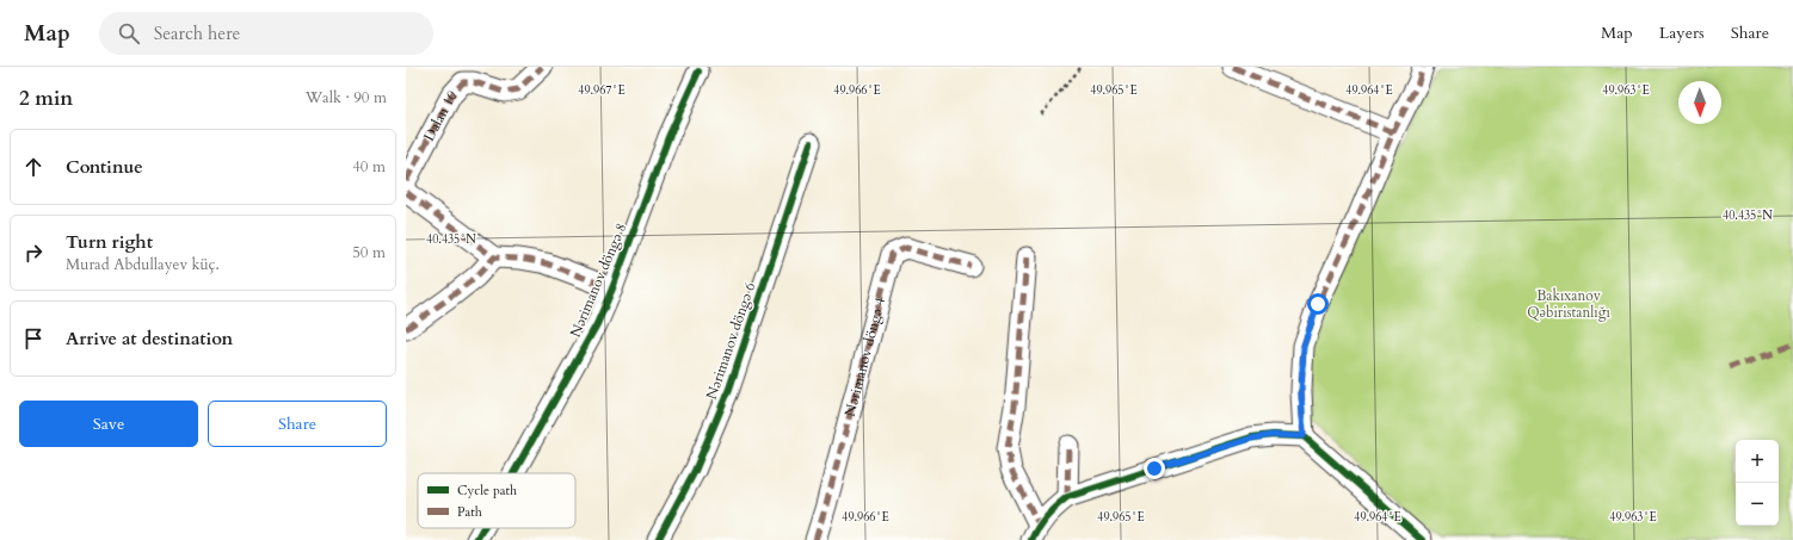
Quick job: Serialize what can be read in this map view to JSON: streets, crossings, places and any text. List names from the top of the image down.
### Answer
{
  "streets": {
    "street": [
      "Dalan 10",
      "Nərimanov döngə 8",
      "Nərimanov döngə 6",
      "Nərimanov döngə 4"
    ]
  },
  "parks": ["Bakıxanov Qəbiristanlığı"],
  "legend": ["Cycle path", "Path"],
  "north": "bottom",
  "page": {
    "header": "Map",
    "search": "Search here",
    "nav": ["Map", "Layers", "Share"],
    "heading": ["2 min", "Walk · 90 m"],
    "list": [
      ["Continue", "40 m"],
      ["Turn right", "Murad Abdullayev küç.", "50 m"],
      "Arrive at destination"
    ],
    "buttons": ["Save", "Share"],
    "map_buttons": ["+", "−"]
  },
  "coordinates": [
    "49.967°E",
    "49.966°E",
    "49.965°E",
    "49.964°E",
    "49.963°E",
    "40.435°N"
  ]
}
